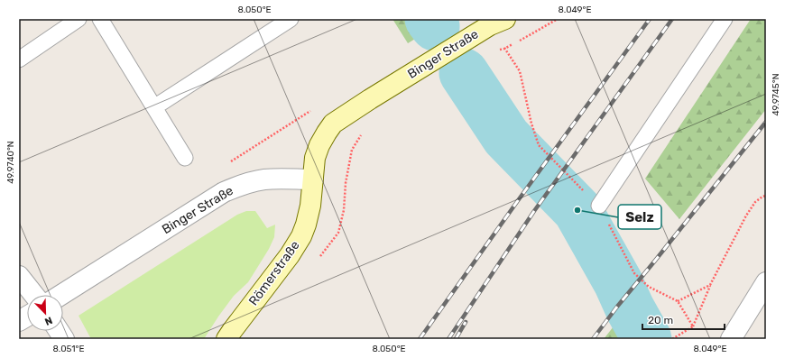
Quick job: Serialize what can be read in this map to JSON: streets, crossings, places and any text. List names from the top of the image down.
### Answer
{
  "streets": {
    "main road": ["Binger Straße", "Römerstraße"]
  },
  "crossings": [
    ["Binger Straße", "Römerstraße"]
  ],
  "places": ["Selz"],
  "scale_bar": "20 m",
  "north": "bottom right",
  "coordinates": [
    "8.050°E",
    "8.049°E",
    "49.9745°N",
    "49.9740°N",
    "8.051°E"
  ]
}
